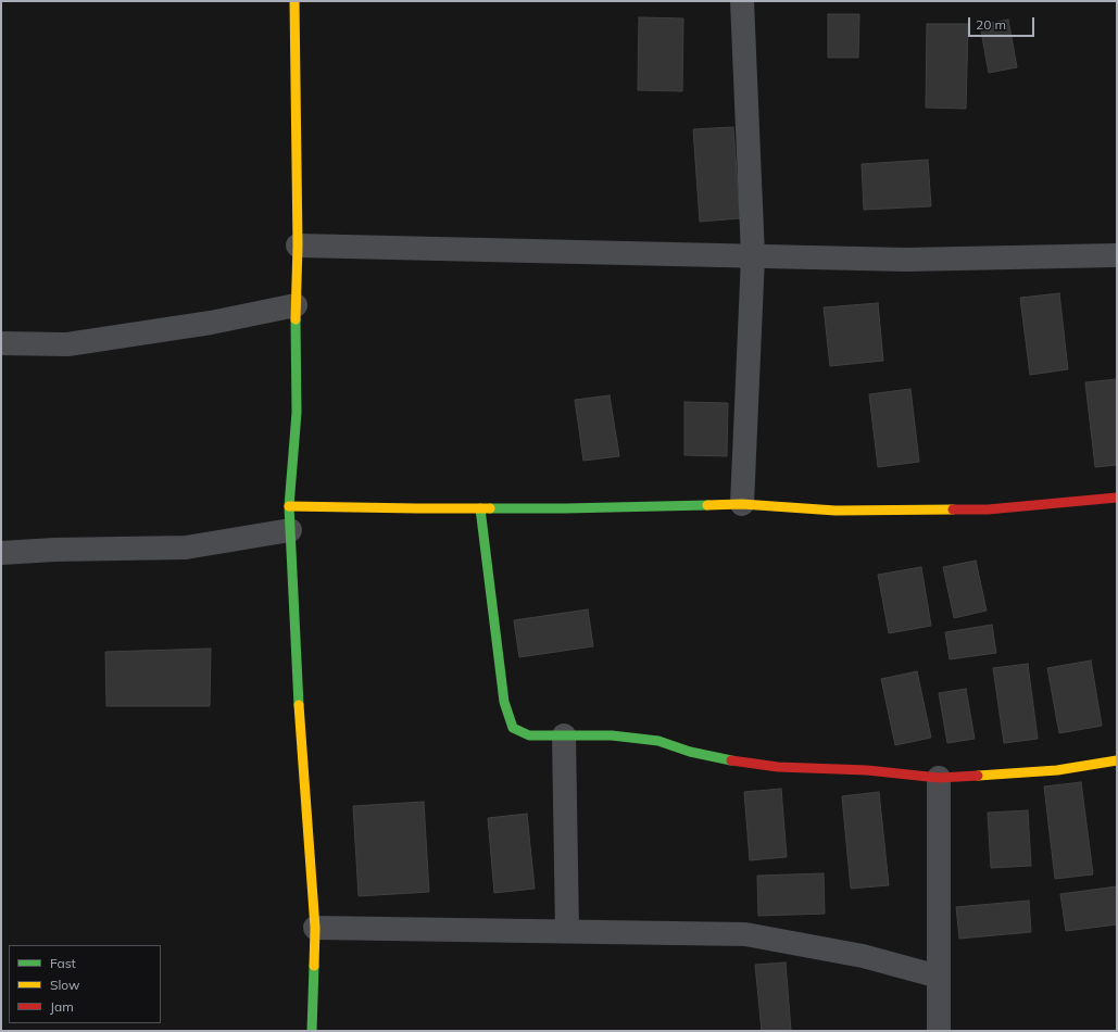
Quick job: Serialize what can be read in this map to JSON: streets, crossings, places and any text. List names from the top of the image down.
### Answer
{
  "legend": ["Fast", "Slow", "Jam"],
  "scale_bar": "20 m"
}
